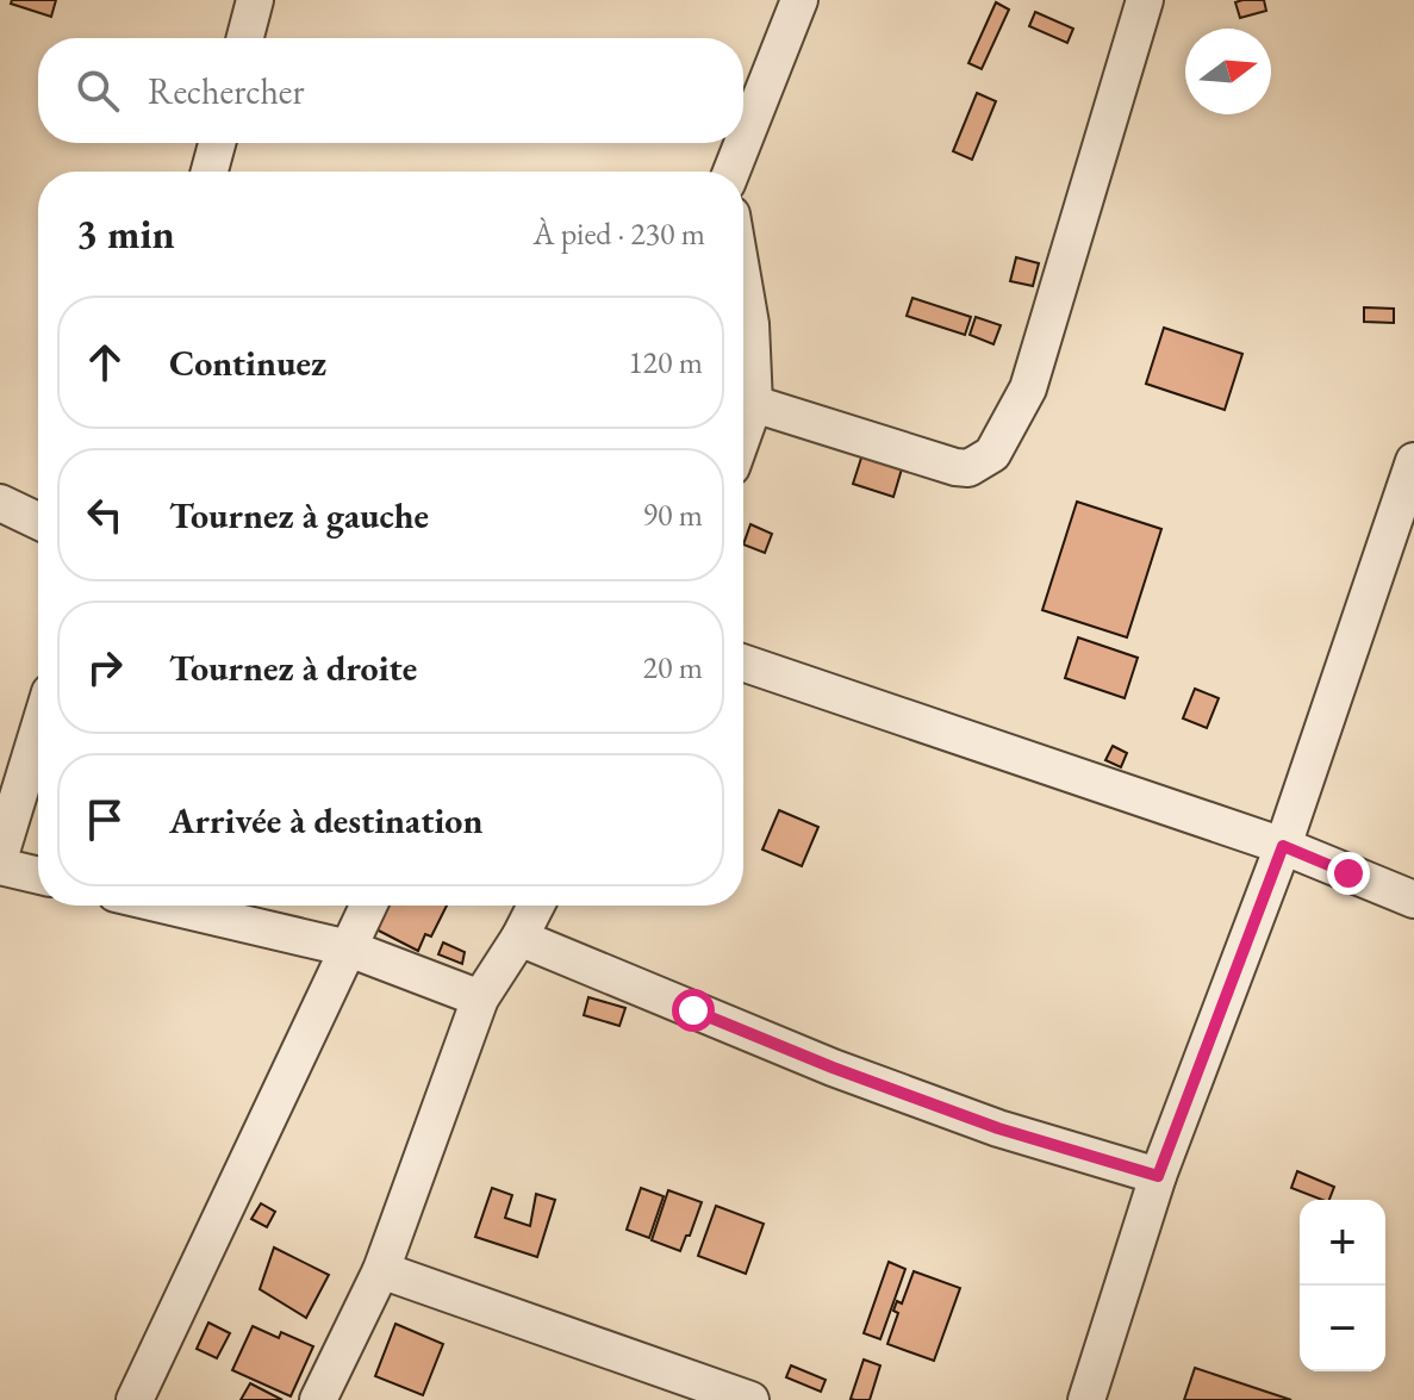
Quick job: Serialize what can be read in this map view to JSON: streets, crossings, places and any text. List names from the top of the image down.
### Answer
{
  "north": "right",
  "page": {
    "search": "Rechercher",
    "heading": ["3 min", "À pied · 230 m"],
    "list": [
      ["Continuez", "120 m"],
      ["Tournez à gauche", "90 m"],
      ["Tournez à droite", "20 m"],
      "Arrivée à destination"
    ],
    "map_buttons": ["+", "−"]
  }
}
